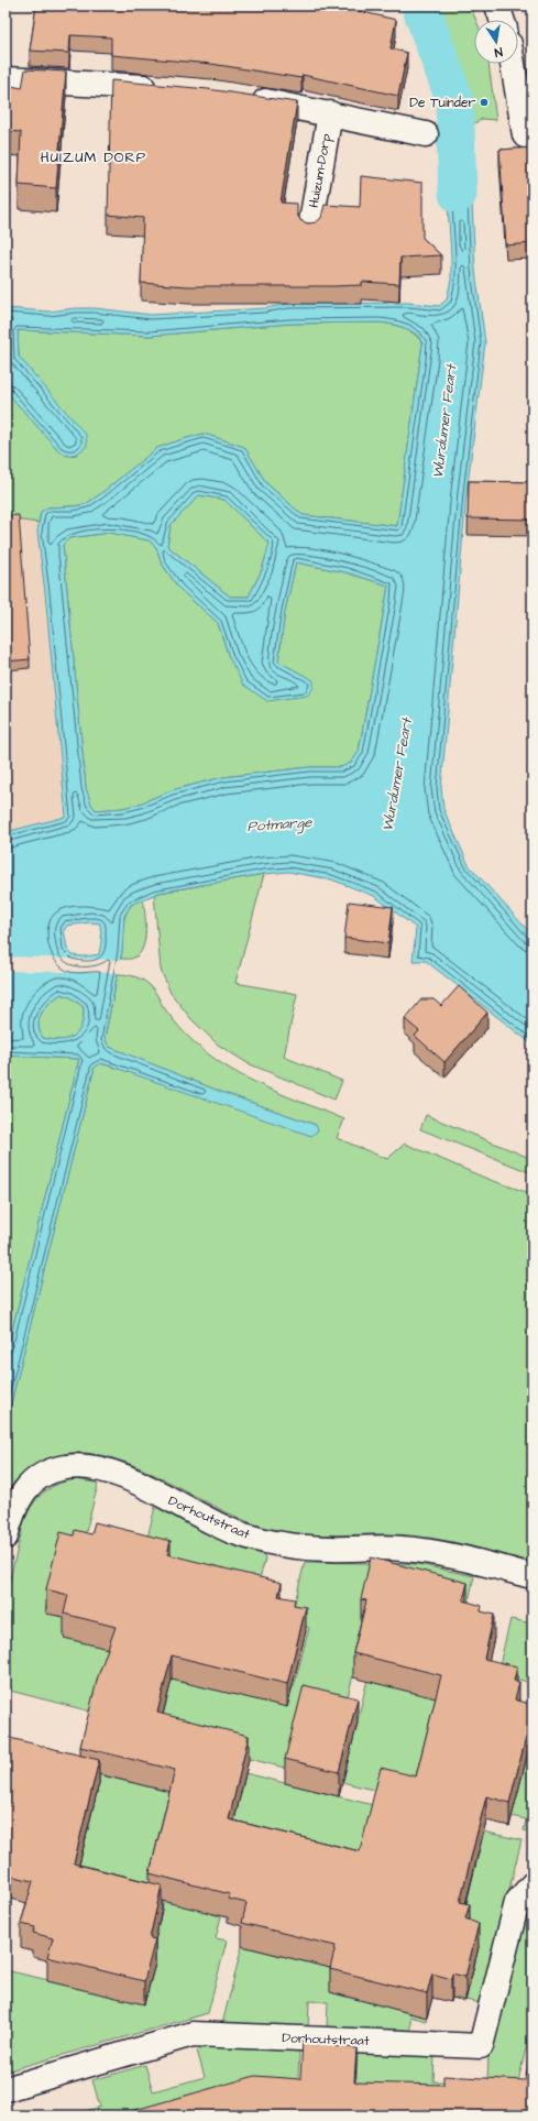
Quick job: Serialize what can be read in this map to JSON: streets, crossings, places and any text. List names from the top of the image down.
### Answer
{
  "streets": {
    "street": ["Huizum-Dorp", "Dorhoutstraat"]
  },
  "districts": ["HUIZUM DORP"],
  "water": ["Wurdumer Feart", "Potmarge"],
  "places": ["De Tuinder"],
  "north": "bottom"
}
